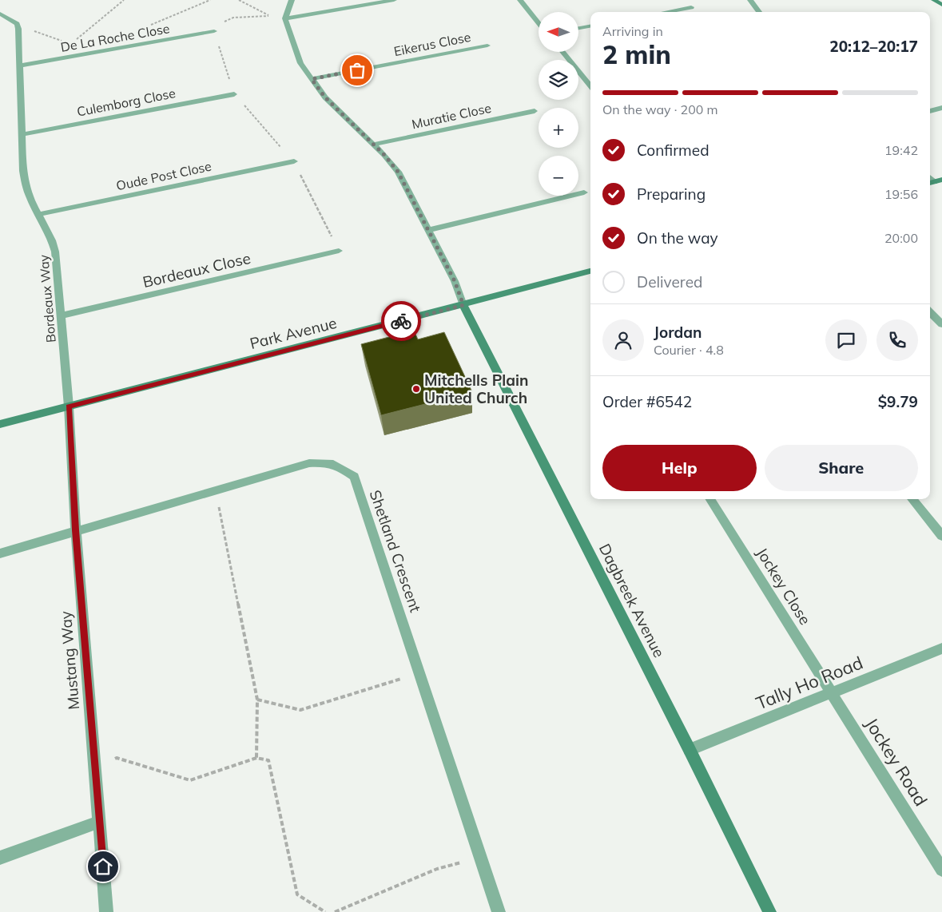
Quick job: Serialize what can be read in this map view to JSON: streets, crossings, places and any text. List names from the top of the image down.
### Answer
{
  "streets": {
    "street": [
      "De La Roche Close",
      "Eikerus Close",
      "Culemborg Close",
      "Muratie Close",
      "Oude Post Close",
      "Bordeaux Close",
      "Bordeaux Way",
      "Park Avenue",
      "Shetland Crescent",
      "Jockey Close",
      "Dagbreek Avenue",
      "Mustang Way",
      "Tally Ho Road",
      "Jockey Road"
    ]
  },
  "crossings": [
    ["De La Roche Close", "Bordeaux Way"],
    ["Culemborg Close", "Bordeaux Way"],
    ["Oude Post Close", "Bordeaux Way"],
    ["Bordeaux Close", "Bordeaux Way"],
    ["Bordeaux Way", "Park Avenue"],
    ["Bordeaux Way", "Mustang Way"],
    ["Park Avenue", "Dagbreek Avenue"],
    ["Park Avenue", "Mustang Way"],
    ["Shetland Crescent", "Mustang Way"],
    ["Jockey Close", "Tally Ho Road"],
    ["Jockey Close", "Jockey Road"],
    ["Dagbreek Avenue", "Tally Ho Road"],
    ["Tally Ho Road", "Jockey Road"]
  ],
  "places": ["Mitchells Plain United Church"],
  "north": "left",
  "page": {
    "map_buttons": ["+", "−"],
    "heading": ["2 min", "Arriving in", "20:12–20:17"],
    "panel": [
      "Jordan",
      "Courier · 4.8",
      "Order #6542",
      "$9.79"
    ],
    "bar": "On the way · 200 m",
    "list": [
      ["Confirmed", "19:42"],
      ["Preparing", "19:56"],
      ["On the way", "20:00"],
      "Delivered"
    ],
    "buttons": ["Help", "Share"]
  }
}
